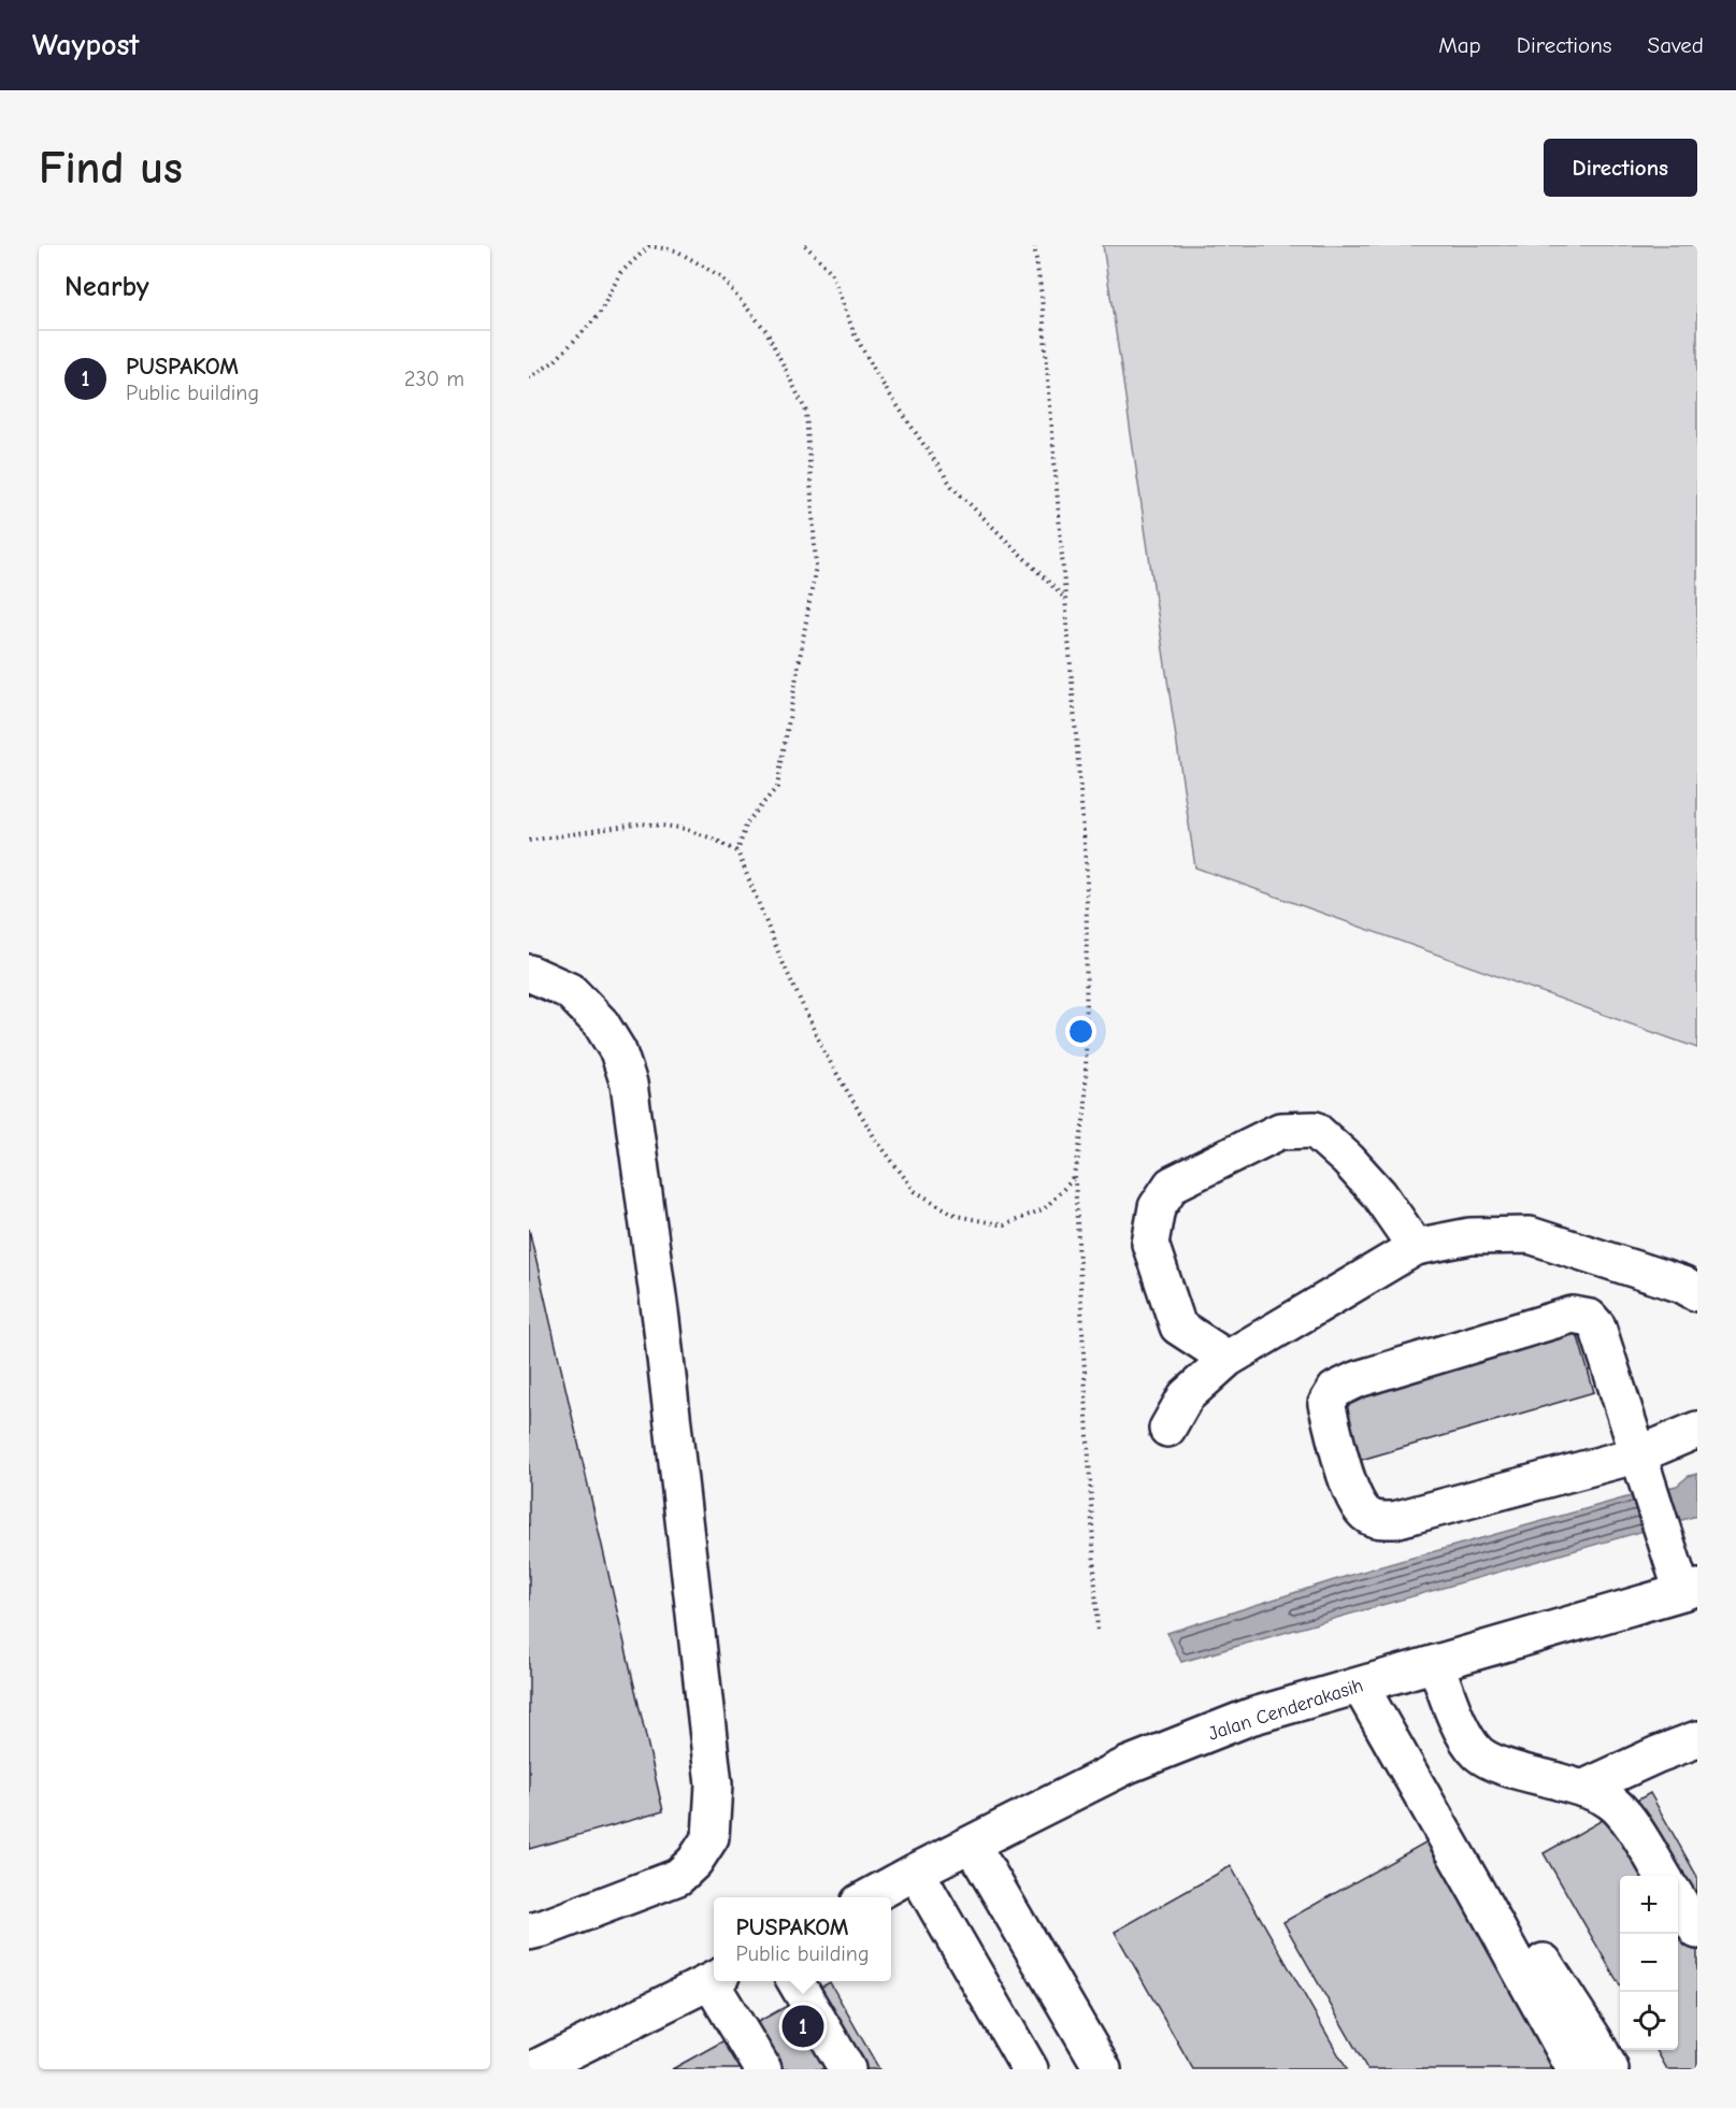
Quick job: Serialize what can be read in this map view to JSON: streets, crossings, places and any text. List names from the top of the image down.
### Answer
{
  "streets": {
    "street": ["Jalan Cenderakasih"]
  },
  "page": {
    "header": "Waypost",
    "nav": ["Map", "Directions", "Saved"],
    "buttons": "Directions",
    "title": "Find us",
    "heading": "Nearby",
    "list": [
      {
        "mark": "1",
        "name": "PUSPAKOM",
        "note": "Public building",
        "value": "230 m"
      }
    ],
    "map_buttons": ["+", "−"],
    "popup": ["PUSPAKOM", "Public building"],
    "pins": "1"
  }
}
